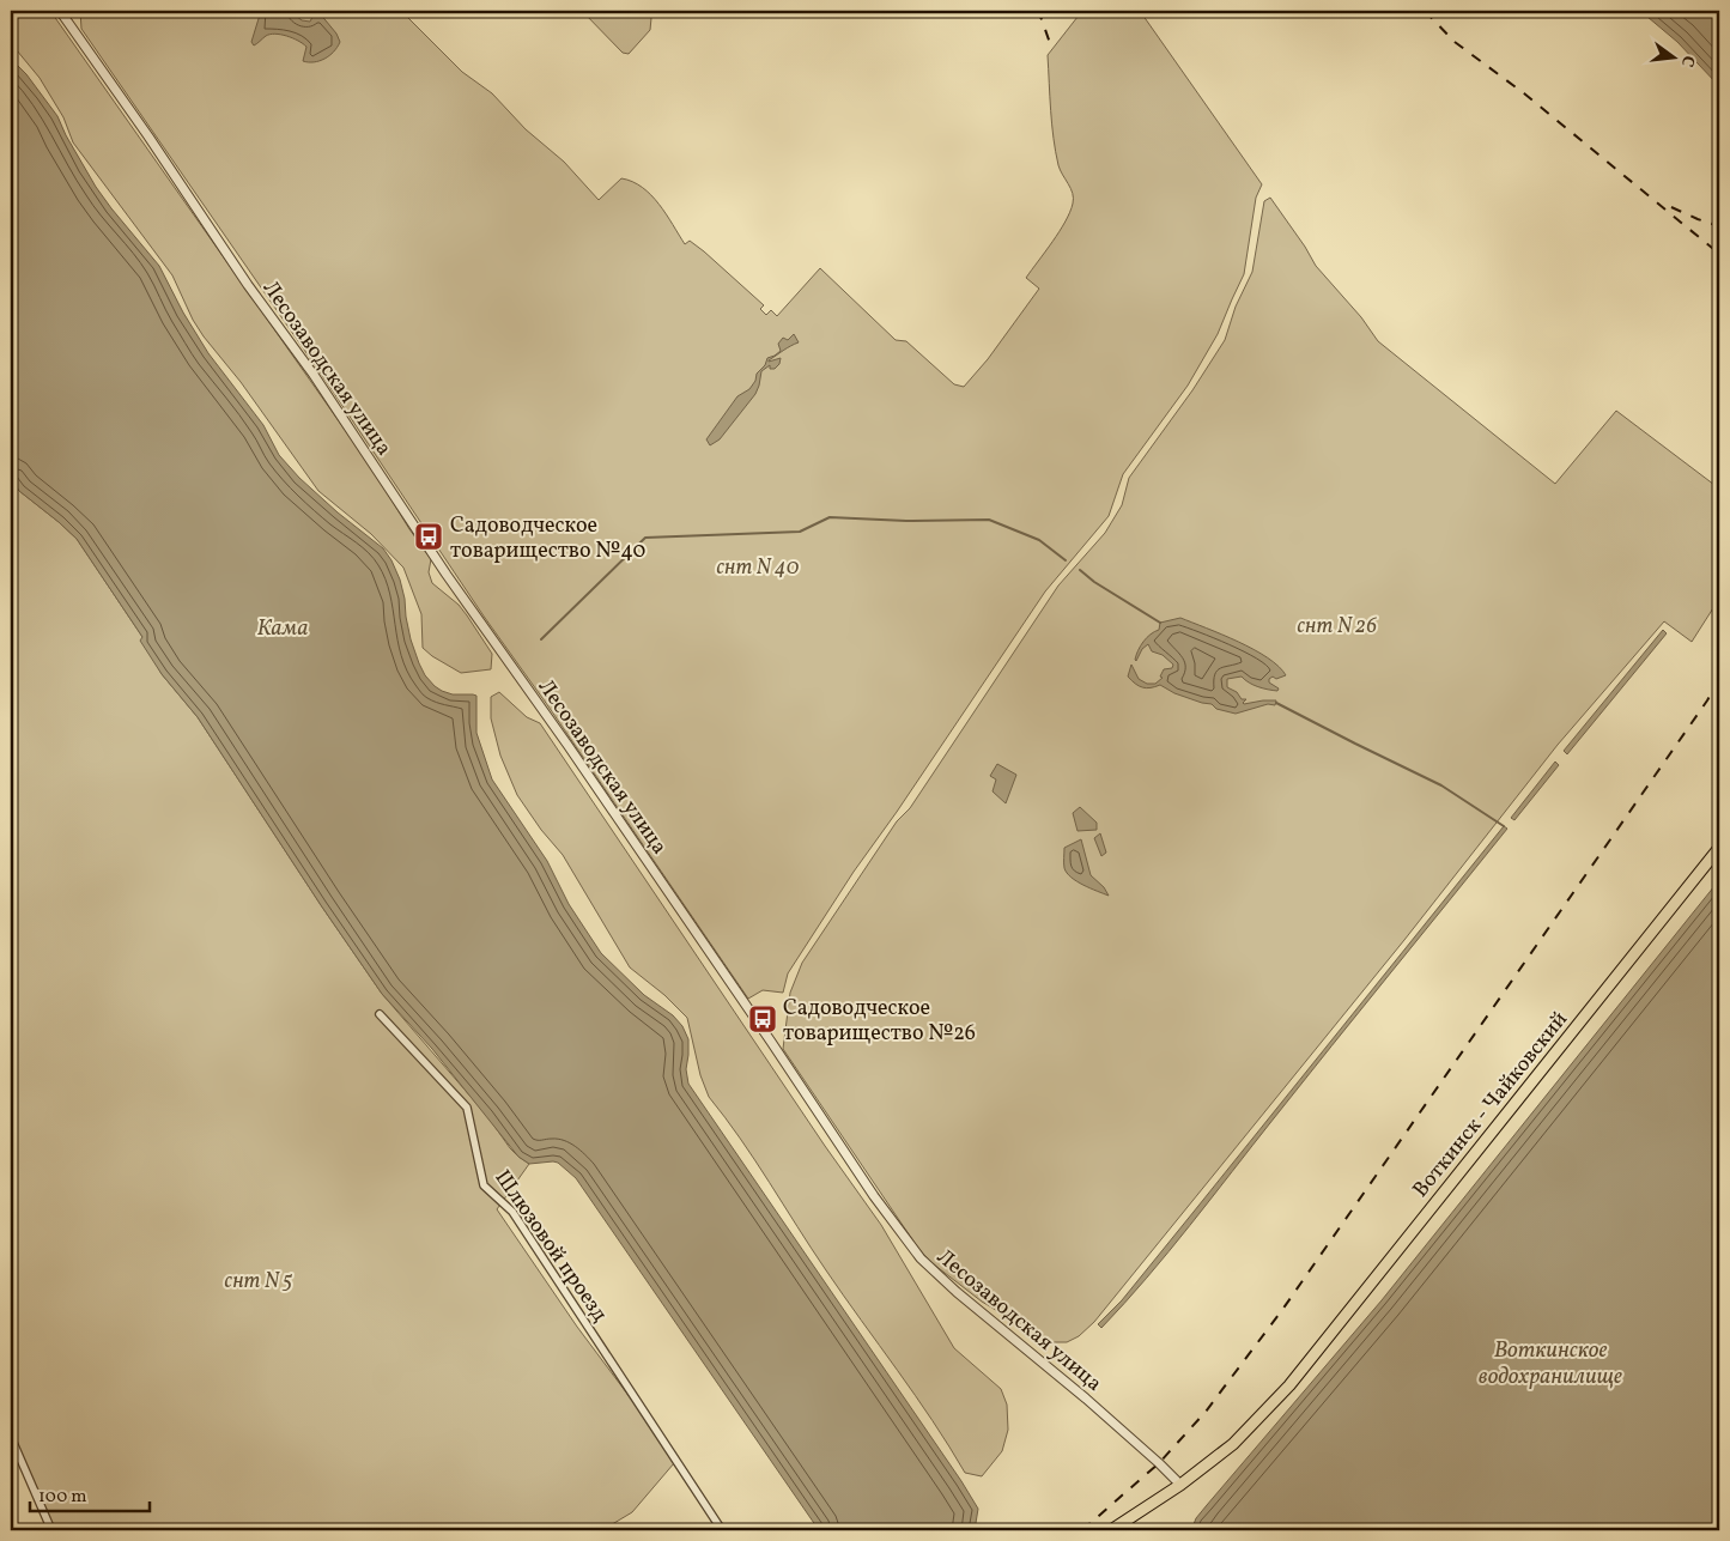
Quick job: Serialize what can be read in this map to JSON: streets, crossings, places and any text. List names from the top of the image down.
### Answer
{
  "streets": {
    "main road": ["Воткинск - Чайковский"],
    "street": ["Лесозаводская улица", "Шлюзовой проезд"]
  },
  "crossings": [
    ["Лесозаводская улица", "Воткинск - Чайковский"]
  ],
  "water": ["Кама", "Воткинское водохранилище"],
  "parks": ["снт N 40", "снт N 26", "снт N 5"],
  "places": {
    "bus stop": ["Садоводческое товарищество №40", "Садоводческое товарищество №26"]
  },
  "scale_bar": "100 m",
  "north": "right"
}
